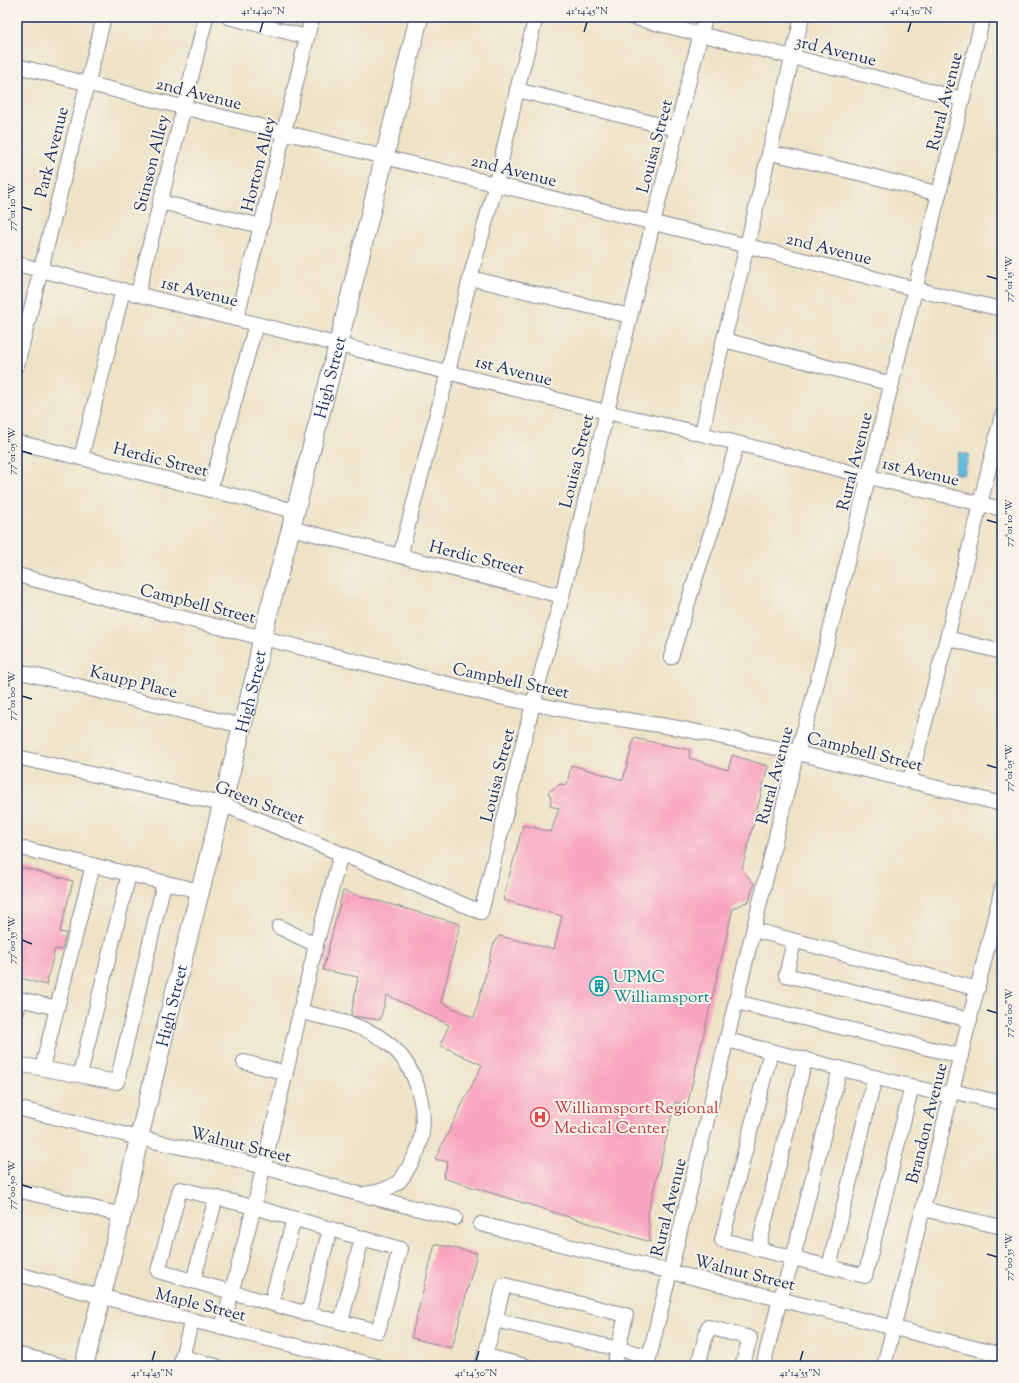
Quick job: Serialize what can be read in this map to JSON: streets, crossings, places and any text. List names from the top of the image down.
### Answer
{
  "streets": {
    "main road": ["High Street"],
    "street": [
      "3rd Avenue",
      "2nd Avenue",
      "Rural Avenue",
      "Louisa Street",
      "Park Avenue",
      "Stinson Alley",
      "Horton Alley",
      "1st Avenue",
      "Herdic Street",
      "Campbell Street",
      "Kaupp Place",
      "Green Street",
      "Brandon Avenue",
      "Walnut Street",
      "Maple Street"
    ]
  },
  "crossings": [
    ["3rd Avenue", "Rural Avenue"],
    ["3rd Avenue", "Louisa Street"],
    ["2nd Avenue", "Rural Avenue"],
    ["2nd Avenue", "Louisa Street"],
    ["2nd Avenue", "Park Avenue"],
    ["2nd Avenue", "Stinson Alley"],
    ["2nd Avenue", "Horton Alley"],
    ["2nd Avenue", "High Street"],
    ["Rural Avenue", "1st Avenue"],
    ["Rural Avenue", "Campbell Street"],
    ["Rural Avenue", "Walnut Street"],
    ["Louisa Street", "1st Avenue"],
    ["Louisa Street", "Herdic Street"],
    ["Louisa Street", "Campbell Street"],
    ["Louisa Street", "Green Street"],
    ["Park Avenue", "1st Avenue"],
    ["Stinson Alley", "1st Avenue"],
    ["Horton Alley", "1st Avenue"],
    ["1st Avenue", "High Street"],
    ["High Street", "Herdic Street"],
    ["High Street", "Campbell Street"],
    ["High Street", "Kaupp Place"],
    ["High Street", "Green Street"],
    ["High Street", "Walnut Street"],
    ["High Street", "Maple Street"],
    ["Brandon Avenue", "Walnut Street"]
  ],
  "places": {
    "building": ["UPMC Williamsport"],
    "hospital": ["Williamsport Regional Medical Center"]
  },
  "coordinates": [
    "41°14'40\"N",
    "41°14'45\"N",
    "41°14'50\"N",
    "77°01'10\"W",
    "77°01'15\"W",
    "77°01'05\"W",
    "77°01'00\"W",
    "77°00'55\"W",
    "77°00'50\"W",
    "41°14'55\"N"
  ]
}
